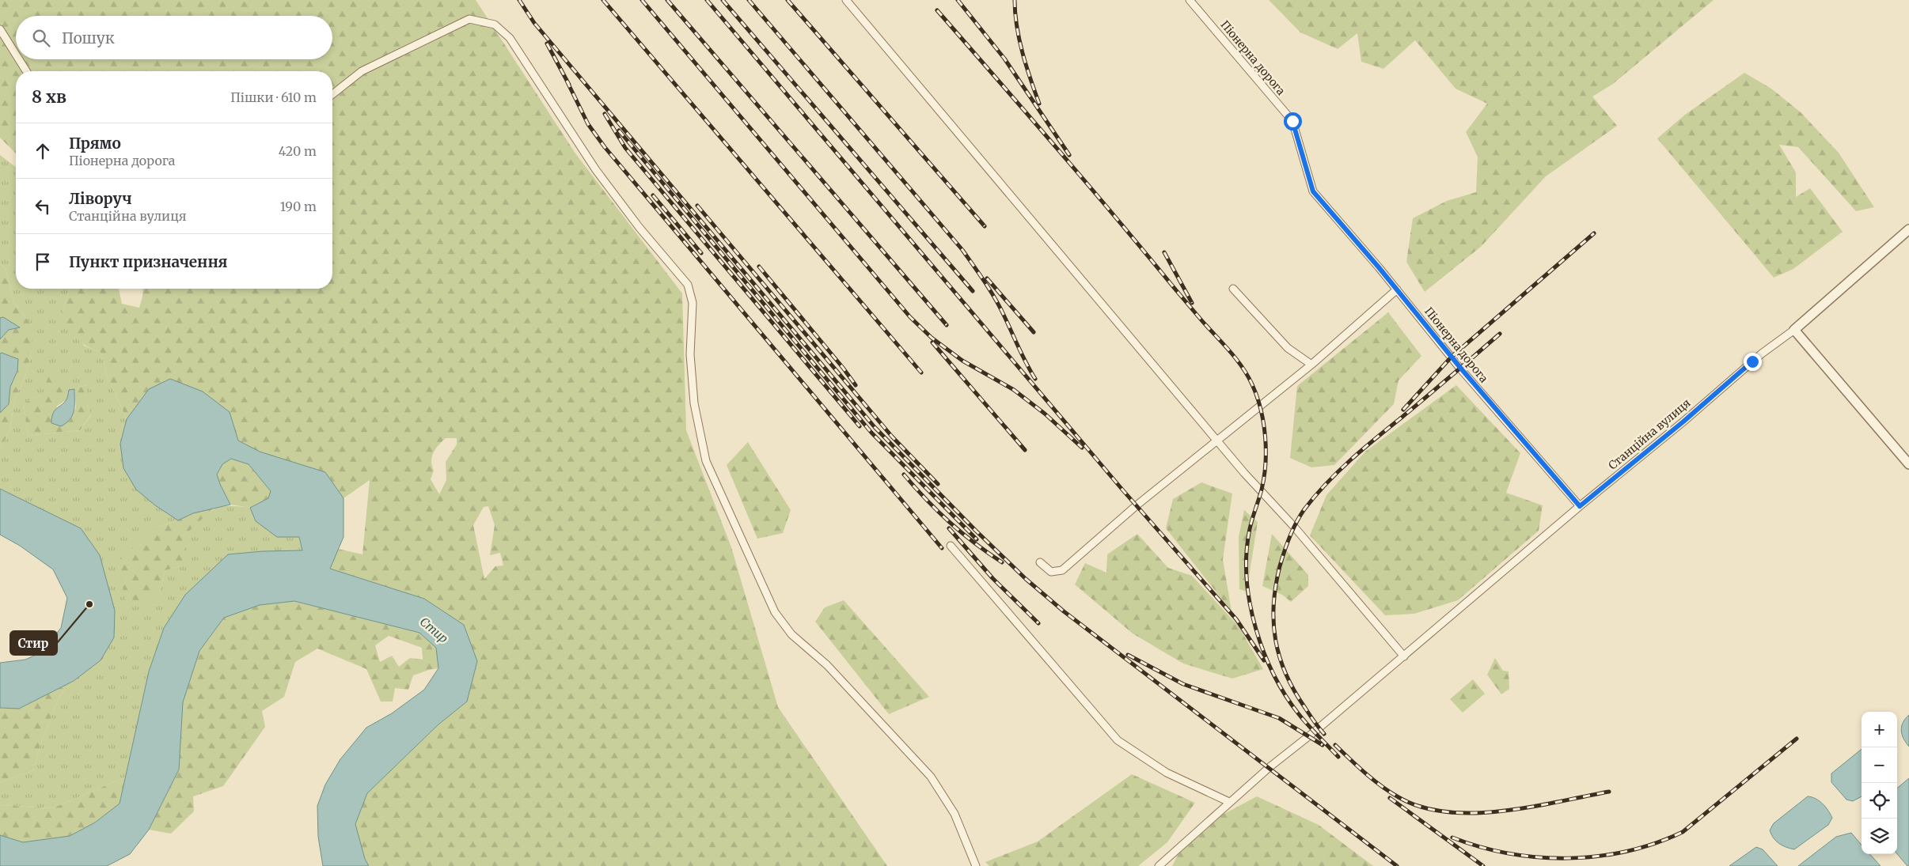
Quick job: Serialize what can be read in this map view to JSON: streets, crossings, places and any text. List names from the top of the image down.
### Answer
{
  "streets": {
    "street": ["Піонерна дорога", "Станційна вулиця"]
  },
  "crossings": [
    ["Піонерна дорога", "Станційна вулиця"]
  ],
  "water": ["Стир"],
  "places": ["Стир"],
  "page": {
    "search": "Пошук",
    "heading": ["8 хв", "Пішки · 610 m"],
    "list": [
      ["Прямо", "Піонерна дорога", "420 m"],
      ["Ліворуч", "Станційна вулиця", "190 m"],
      "Пункт призначення"
    ],
    "map_buttons": ["+", "−"]
  }
}
